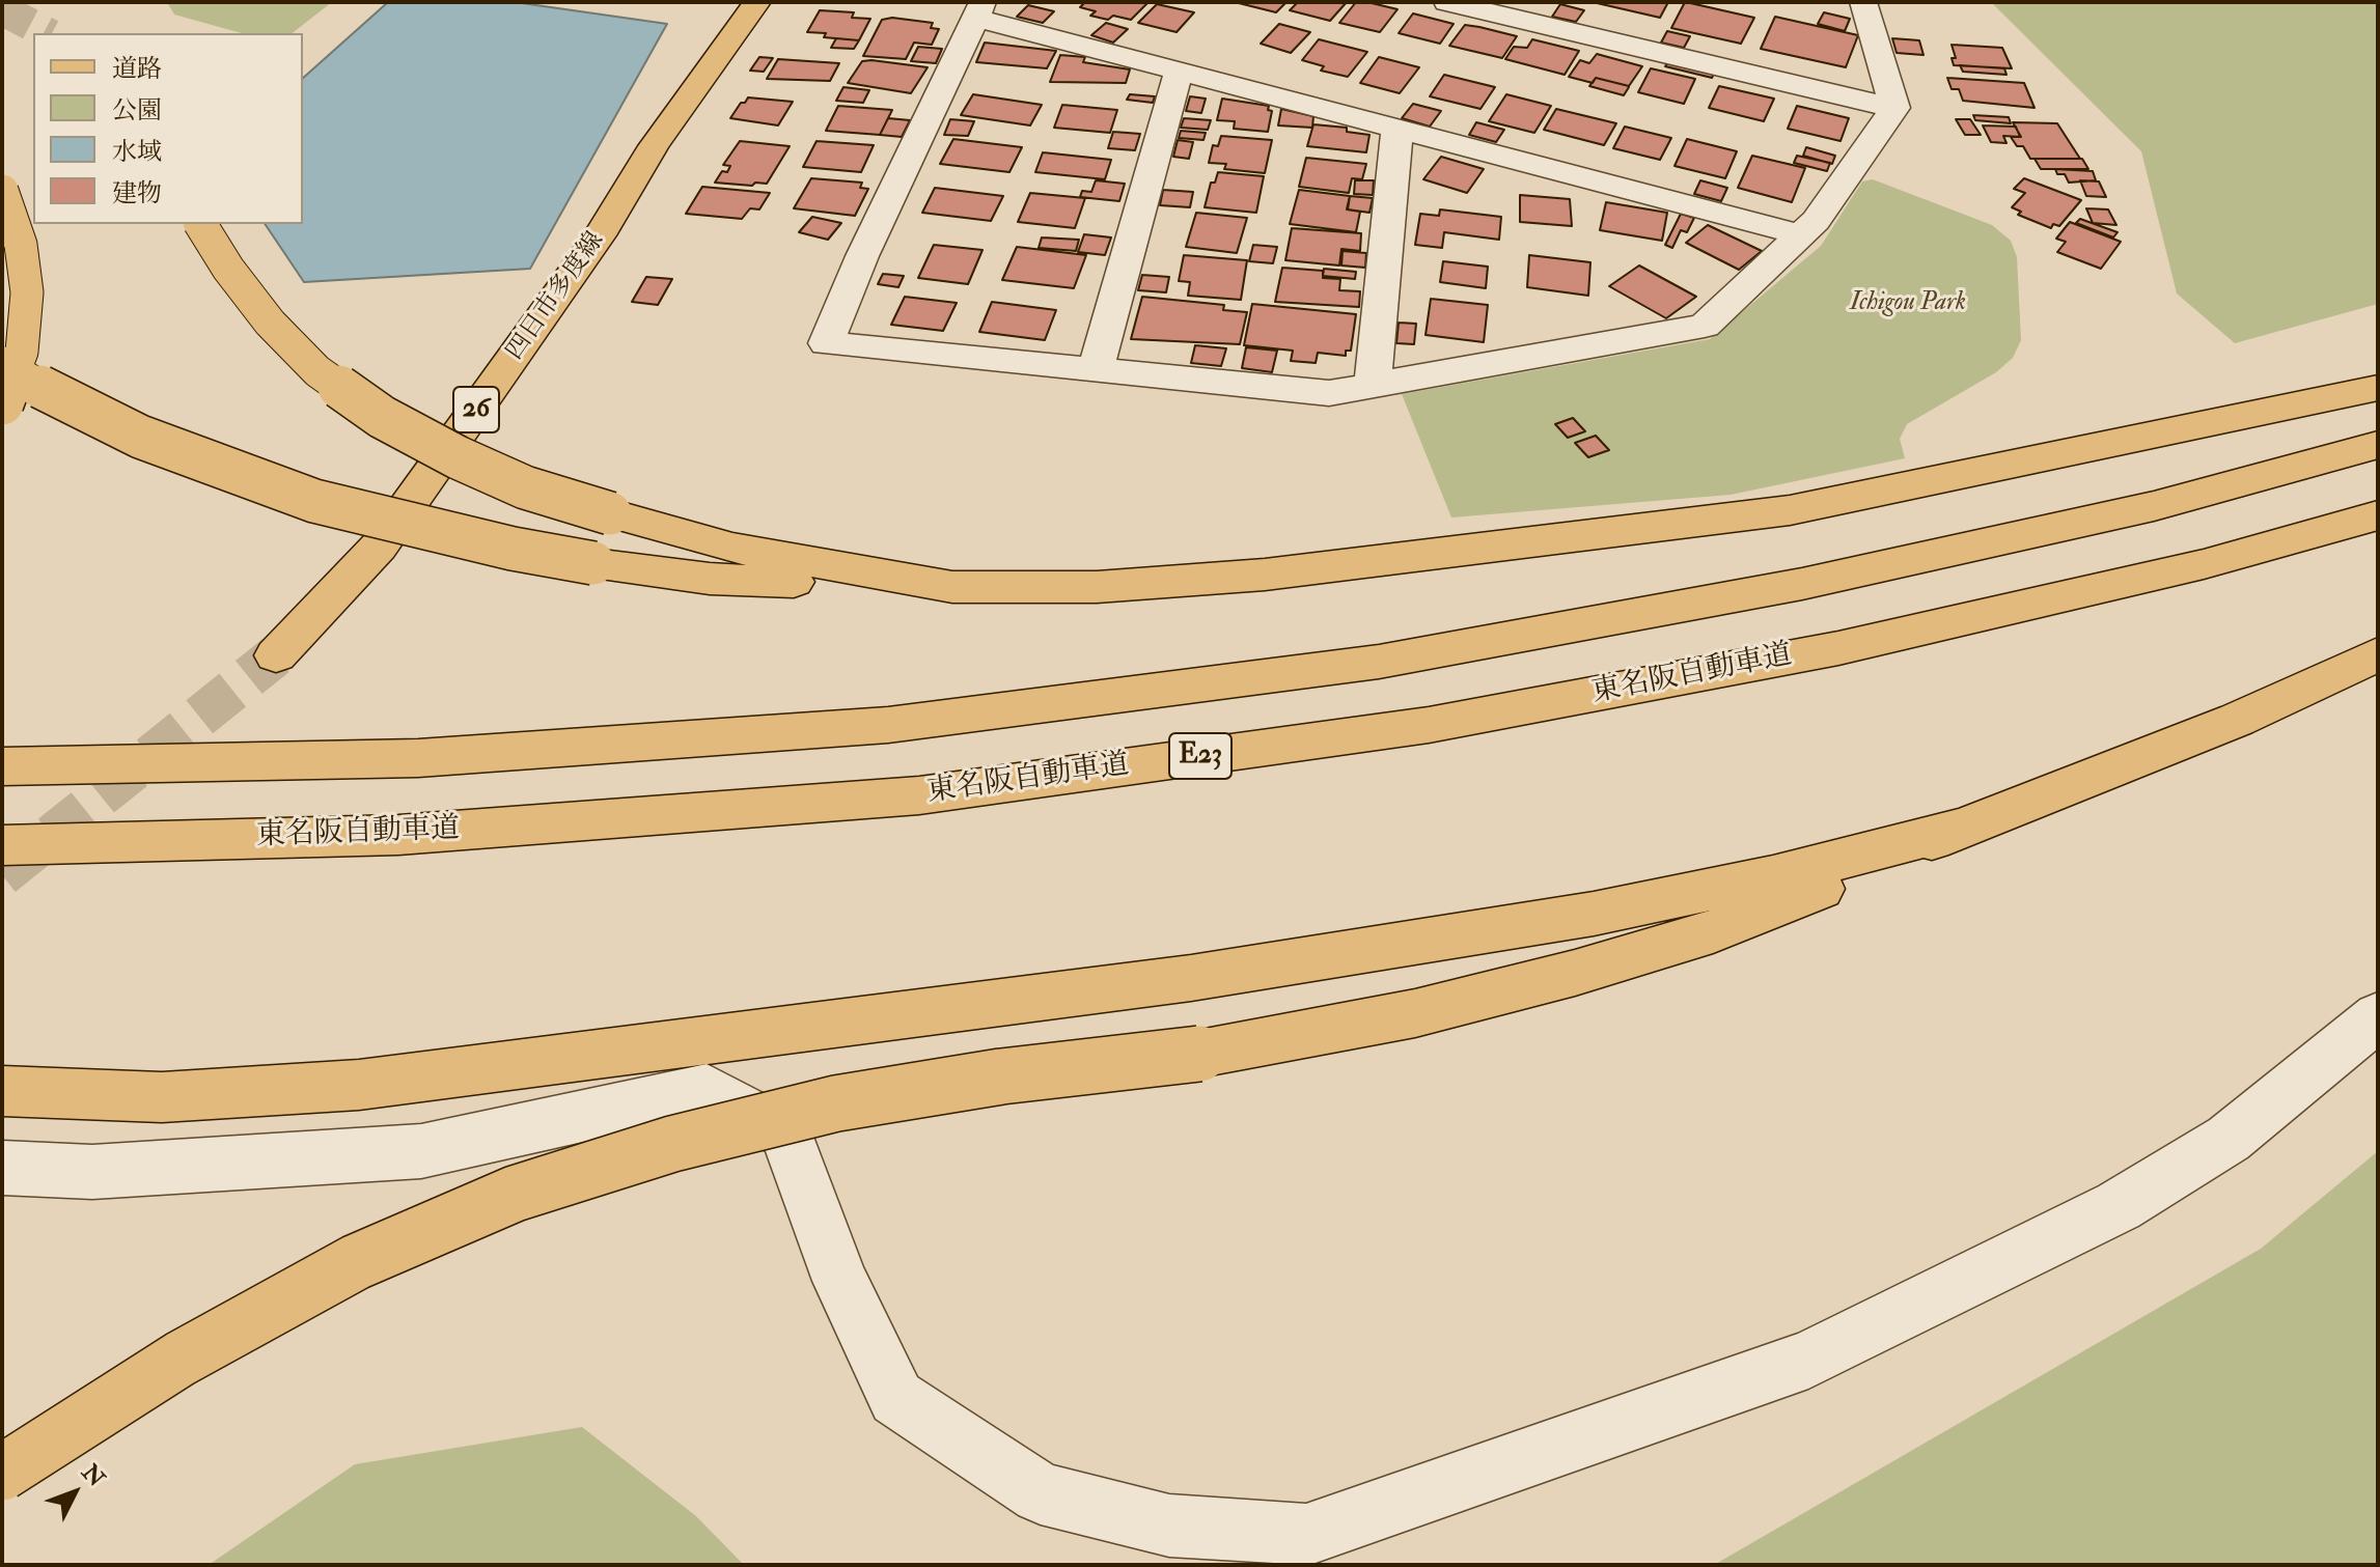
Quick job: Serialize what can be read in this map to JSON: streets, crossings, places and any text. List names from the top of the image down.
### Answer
{
  "streets": {
    "main road": [
      "四日市多度線",
      "26",
      "東名阪自動車道",
      "E23"
    ]
  },
  "parks": ["Ichigou Park"],
  "legend": [
    "道路",
    "公園",
    "水域",
    "建物"
  ],
  "north": "top right"
}
